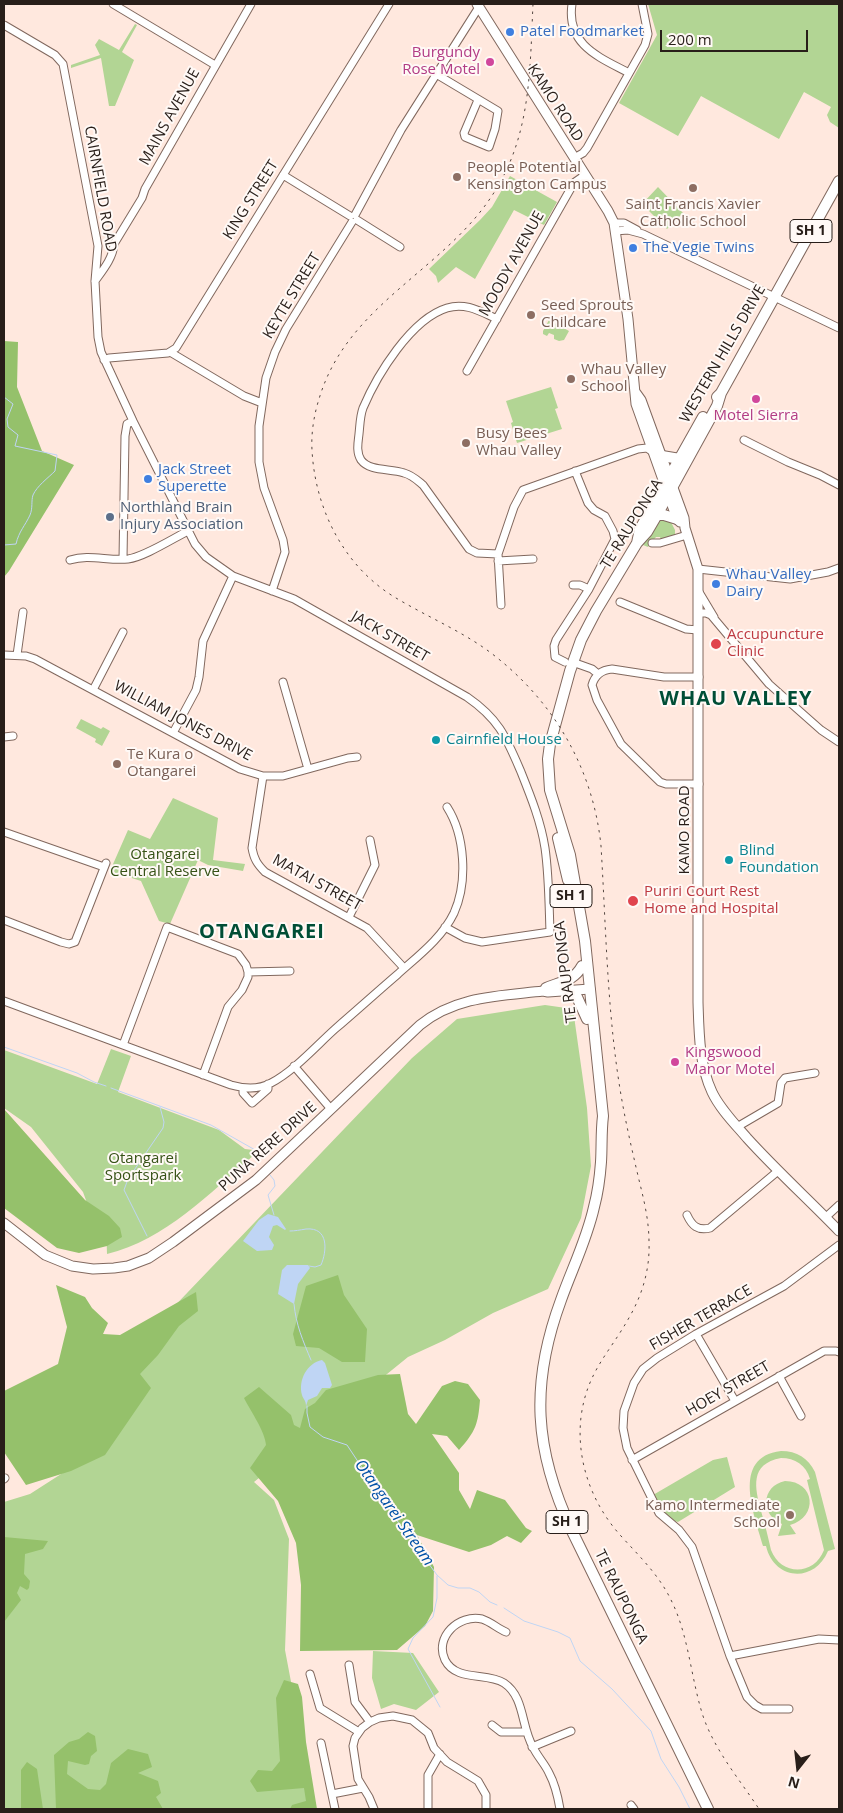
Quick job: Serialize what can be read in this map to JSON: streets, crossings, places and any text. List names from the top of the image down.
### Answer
{
  "streets": {
    "highway": ["SH 1", "WESTERN HILLS DRIVE", "TE RAUPONGA"],
    "main road": ["KAMO ROAD", "PUNA RERE DRIVE"],
    "street": [
      "MAINS AVENUE",
      "CAIRNFIELD ROAD",
      "KING STREET",
      "MOODY AVENUE",
      "KEYTE STREET",
      "JACK STREET",
      "WILLIAM JONES DRIVE",
      "MATAI STREET",
      "FISHER TERRACE",
      "HOEY STREET"
    ]
  },
  "crossings": [
    ["KAMO ROAD", "MOODY AVENUE"],
    ["KAMO ROAD", "KEYTE STREET"],
    ["KAMO ROAD", "WESTERN HILLS DRIVE"],
    ["KAMO ROAD", "TE RAUPONGA"],
    ["MAINS AVENUE", "CAIRNFIELD ROAD"],
    ["CAIRNFIELD ROAD", "JACK STREET"],
    ["KEYTE STREET", "JACK STREET"],
    ["WESTERN HILLS DRIVE", "TE RAUPONGA"],
    ["TE RAUPONGA", "PUNA RERE DRIVE"],
    ["WILLIAM JONES DRIVE", "MATAI STREET"],
    ["FISHER TERRACE", "HOEY STREET"]
  ],
  "districts": ["WHAU VALLEY", "OTANGAREI"],
  "water": ["Otangarei Stream"],
  "parks": ["Otangarei Central Reserve", "Otangarei Sportspark"],
  "places": [
    "Patel Foodmarket",
    "Burgundy Rose Motel",
    "People Potential Kensington Campus",
    "Saint Francis Xavier Catholic School",
    "The Vegie Twins",
    "Seed Sprouts Childcare",
    "Whau Valley School",
    "Motel Sierra",
    "Busy Bees Whau Valley",
    "Jack Street Superette",
    "Northland Brain Injury Association",
    "Whau Valley Dairy",
    "Accupuncture Clinic",
    "Cairnfield House",
    "Te Kura o Otangarei",
    "Blind Foundation",
    "Puriri Court Rest Home and Hospital",
    "Kingswood Manor Motel",
    "Kamo Intermediate School"
  ],
  "scale_bar": "200 m",
  "north": "bottom"
}
